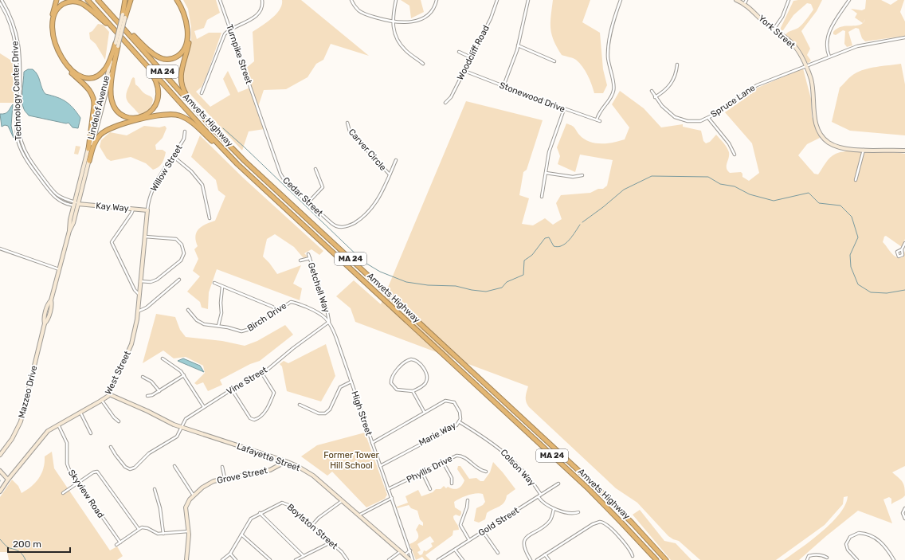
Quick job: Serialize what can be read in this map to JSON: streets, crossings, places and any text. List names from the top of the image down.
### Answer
{
  "streets": {
    "highway": ["MA 24", "Amvets Highway"],
    "main road": [
      "York Street",
      "Lindelof Avenue",
      "Willow Street",
      "Kay Way",
      "West Street",
      "Mazzeo Drive",
      "Lafayette Street",
      "Grove Street"
    ],
    "street": [
      "Woodcliff Road",
      "Turnpike Street",
      "Technology Center Drive",
      "Stonewood Drive",
      "Spruce Lane",
      "Carver Circle",
      "Cedar Street",
      "Getchell Way",
      "Birch Drive",
      "Vine Street",
      "High Street",
      "Marie Way",
      "Colson Way",
      "Phyllis Drive",
      "Skyview Road",
      "Gold Street",
      "Boylston Street"
    ]
  },
  "crossings": [
    ["York Street", "Spruce Lane"],
    ["Woodcliff Road", "Stonewood Drive"],
    ["Turnpike Street", "Cedar Street"],
    ["Technology Center Drive", "Lindelof Avenue"],
    ["Technology Center Drive", "Kay Way"],
    ["Lindelof Avenue", "Kay Way"],
    ["Lindelof Avenue", "Mazzeo Drive"],
    ["Carver Circle", "Cedar Street"],
    ["Willow Street", "Kay Way"],
    ["Willow Street", "West Street"],
    ["Getchell Way", "Birch Drive"],
    ["Getchell Way", "Vine Street"],
    ["Getchell Way", "High Street"],
    ["Birch Drive", "Vine Street"],
    ["Birch Drive", "High Street"],
    ["West Street", "Lafayette Street"],
    ["West Street", "Skyview Road"],
    ["Vine Street", "High Street"],
    ["Vine Street", "Lafayette Street"],
    ["High Street", "Marie Way"],
    ["High Street", "Lafayette Street"],
    ["High Street", "Phyllis Drive"],
    ["Marie Way", "Colson Way"],
    ["Lafayette Street", "Grove Street"],
    ["Colson Way", "Gold Street"]
  ],
  "parks": ["Former Tower Hill School"],
  "scale_bar": "200 m"
}
